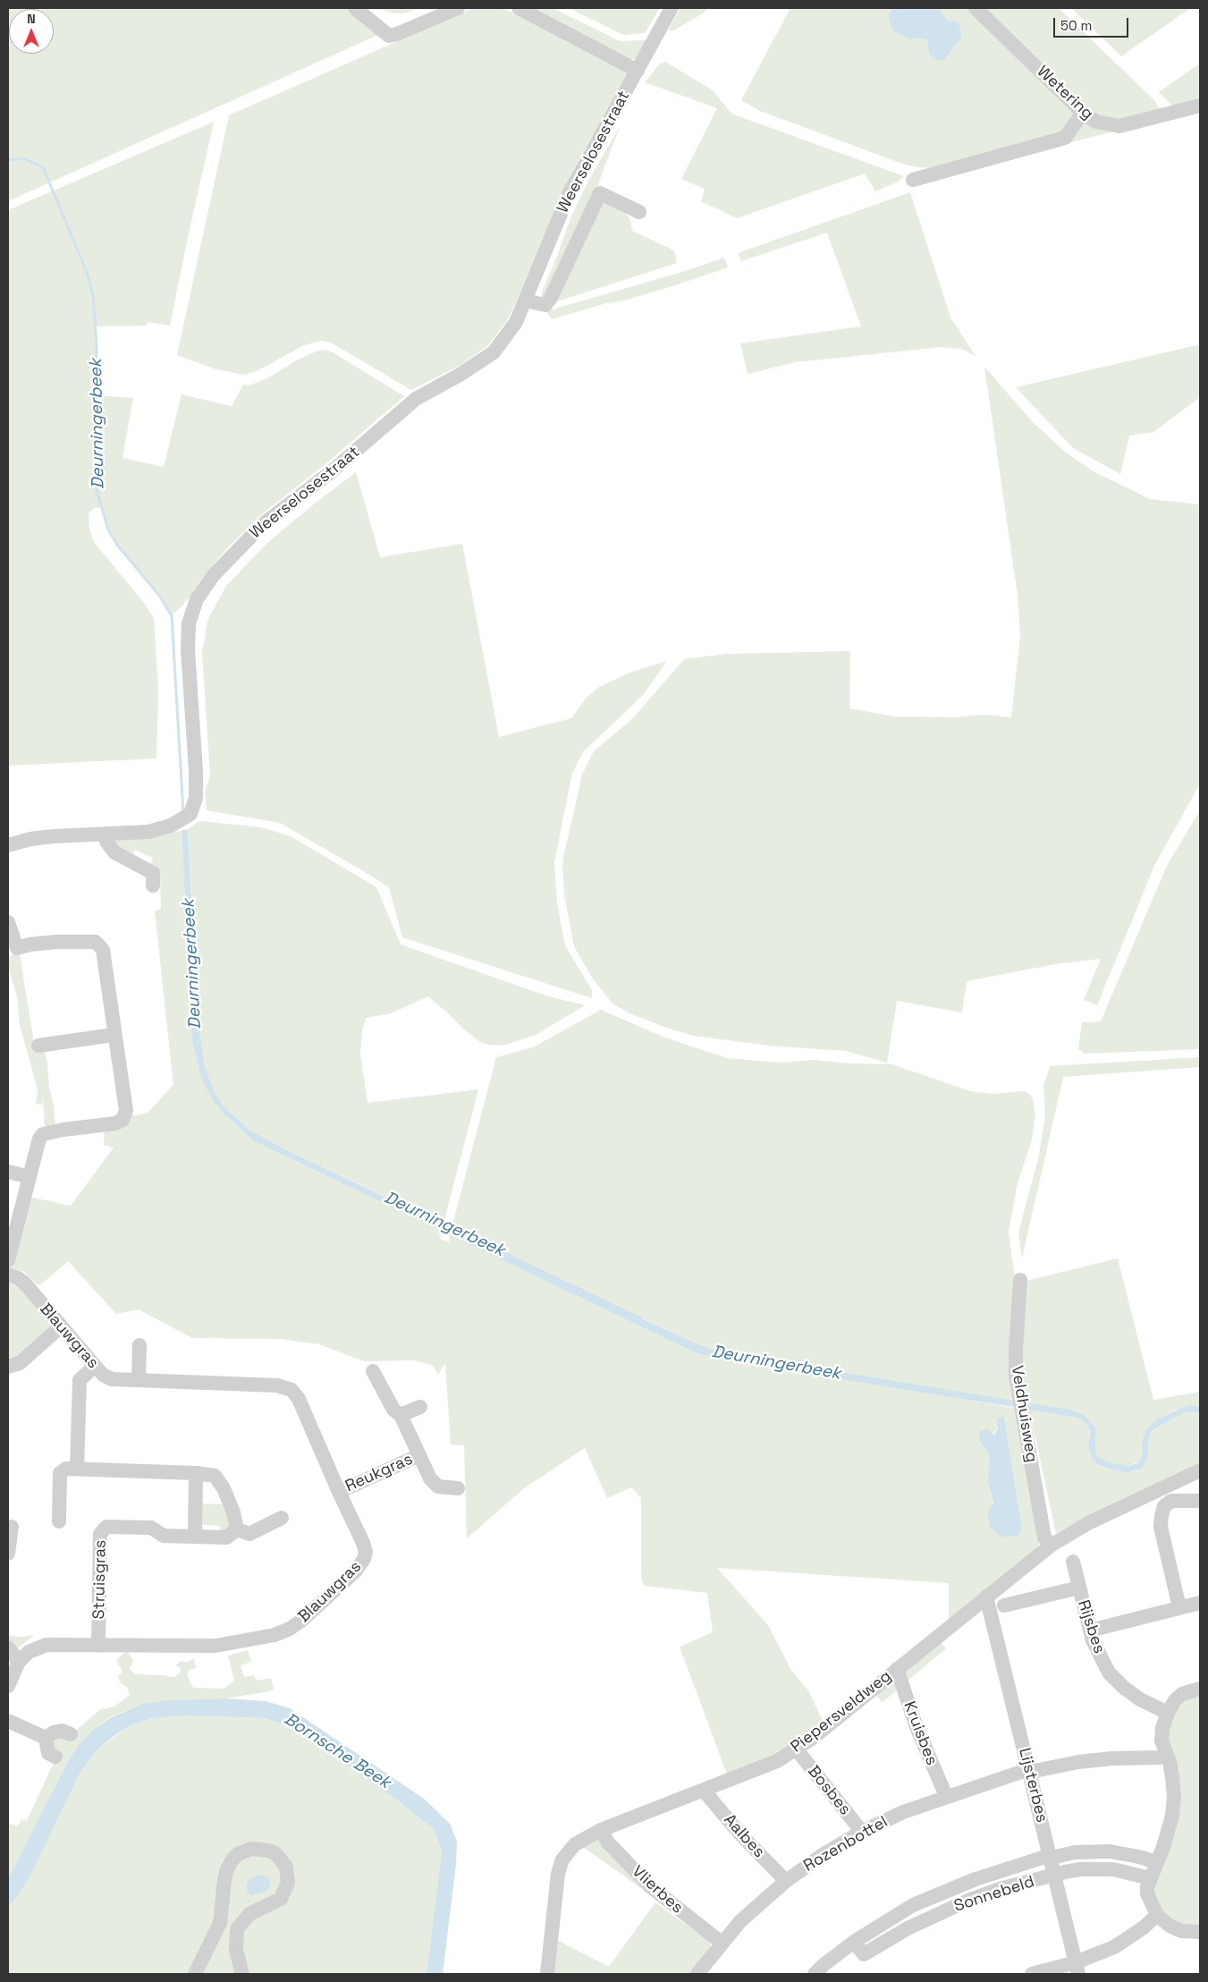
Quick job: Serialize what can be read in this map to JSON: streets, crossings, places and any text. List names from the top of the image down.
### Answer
{
  "streets": {
    "street": [
      "Wetering",
      "Weerselosestraat",
      "Blauwgras",
      "Veldhuisweg",
      "Reukgras",
      "Struisgras",
      "Rijsbes",
      "Piepersveldweg",
      "Kruisbes",
      "Lijsterbes",
      "Bosbes",
      "Aalbes",
      "Rozenbottel",
      "Vlierbes",
      "Sonnebeld"
    ]
  },
  "crossings": [
    ["Blauwgras", "Reukgras"],
    ["Blauwgras", "Struisgras"],
    ["Veldhuisweg", "Piepersveldweg"],
    ["Piepersveldweg", "Kruisbes"],
    ["Piepersveldweg", "Lijsterbes"],
    ["Piepersveldweg", "Bosbes"],
    ["Piepersveldweg", "Aalbes"],
    ["Piepersveldweg", "Vlierbes"],
    ["Kruisbes", "Rozenbottel"],
    ["Lijsterbes", "Rozenbottel"],
    ["Lijsterbes", "Sonnebeld"],
    ["Bosbes", "Rozenbottel"],
    ["Aalbes", "Rozenbottel"],
    ["Rozenbottel", "Vlierbes"]
  ],
  "water": ["Deurningerbeek", "Bornsche Beek"],
  "scale_bar": "50 m",
  "north": "top"
}
